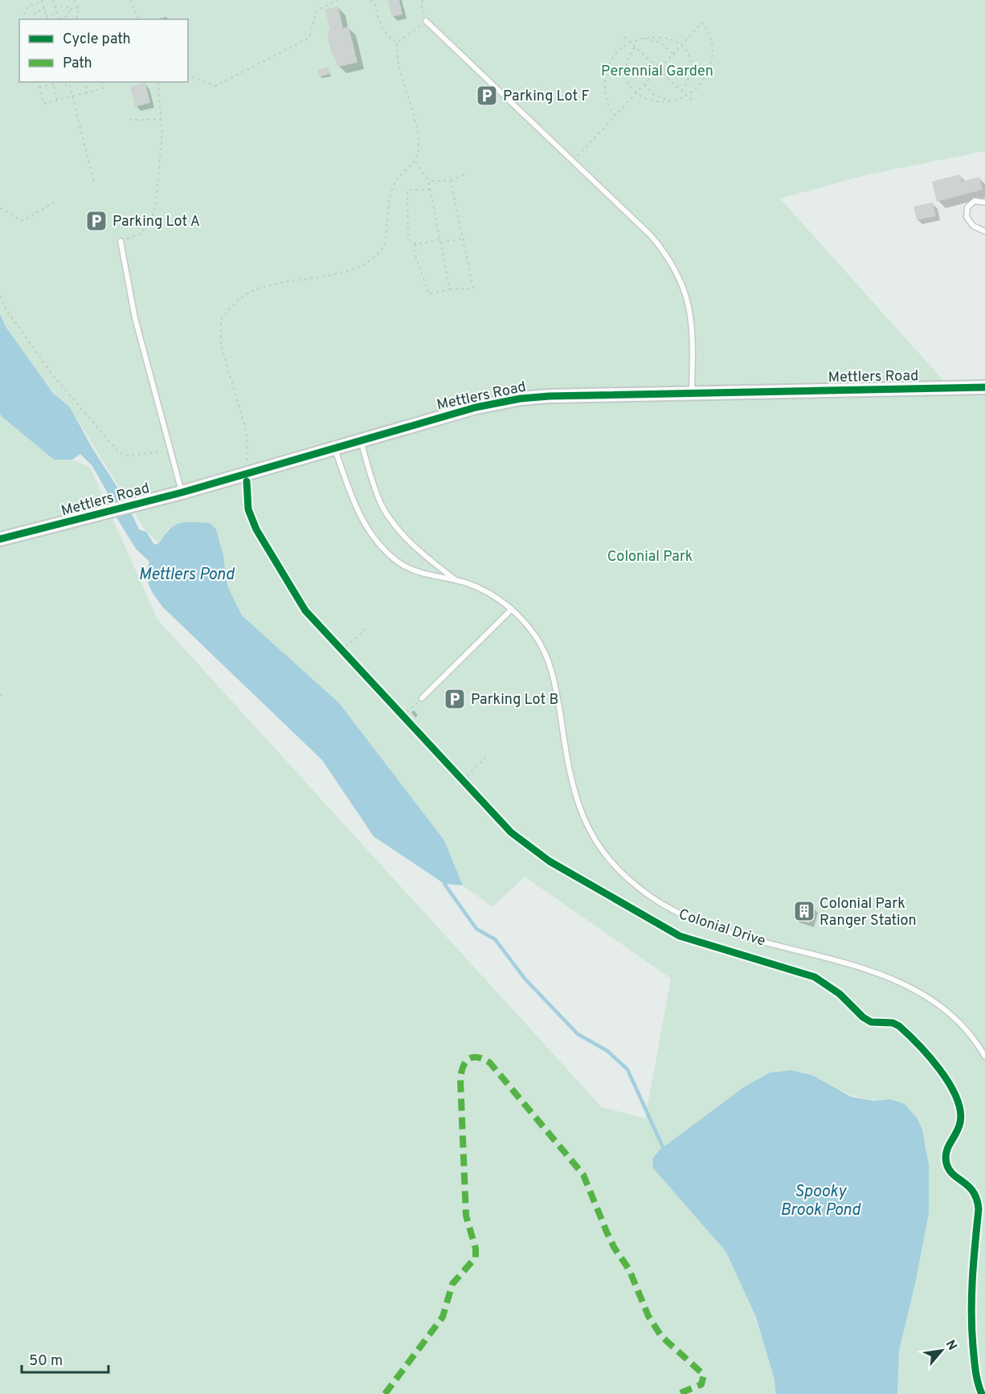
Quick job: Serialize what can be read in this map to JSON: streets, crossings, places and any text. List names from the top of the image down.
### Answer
{
  "streets": {
    "street": ["Mettlers Road"],
    "lane": ["Colonial Drive"]
  },
  "crossings": [
    ["Mettlers Road", "Colonial Drive"]
  ],
  "water": ["Mettlers Pond", "Spooky Brook Pond"],
  "parks": ["Perennial Garden", "Colonial Park"],
  "places": {
    "parking": ["Parking Lot F", "Parking Lot A", "Parking Lot B"],
    "building": ["Colonial Park Ranger Station"]
  },
  "legend": ["Cycle path", "Path"],
  "scale_bar": "50 m",
  "north": "top right"
}
